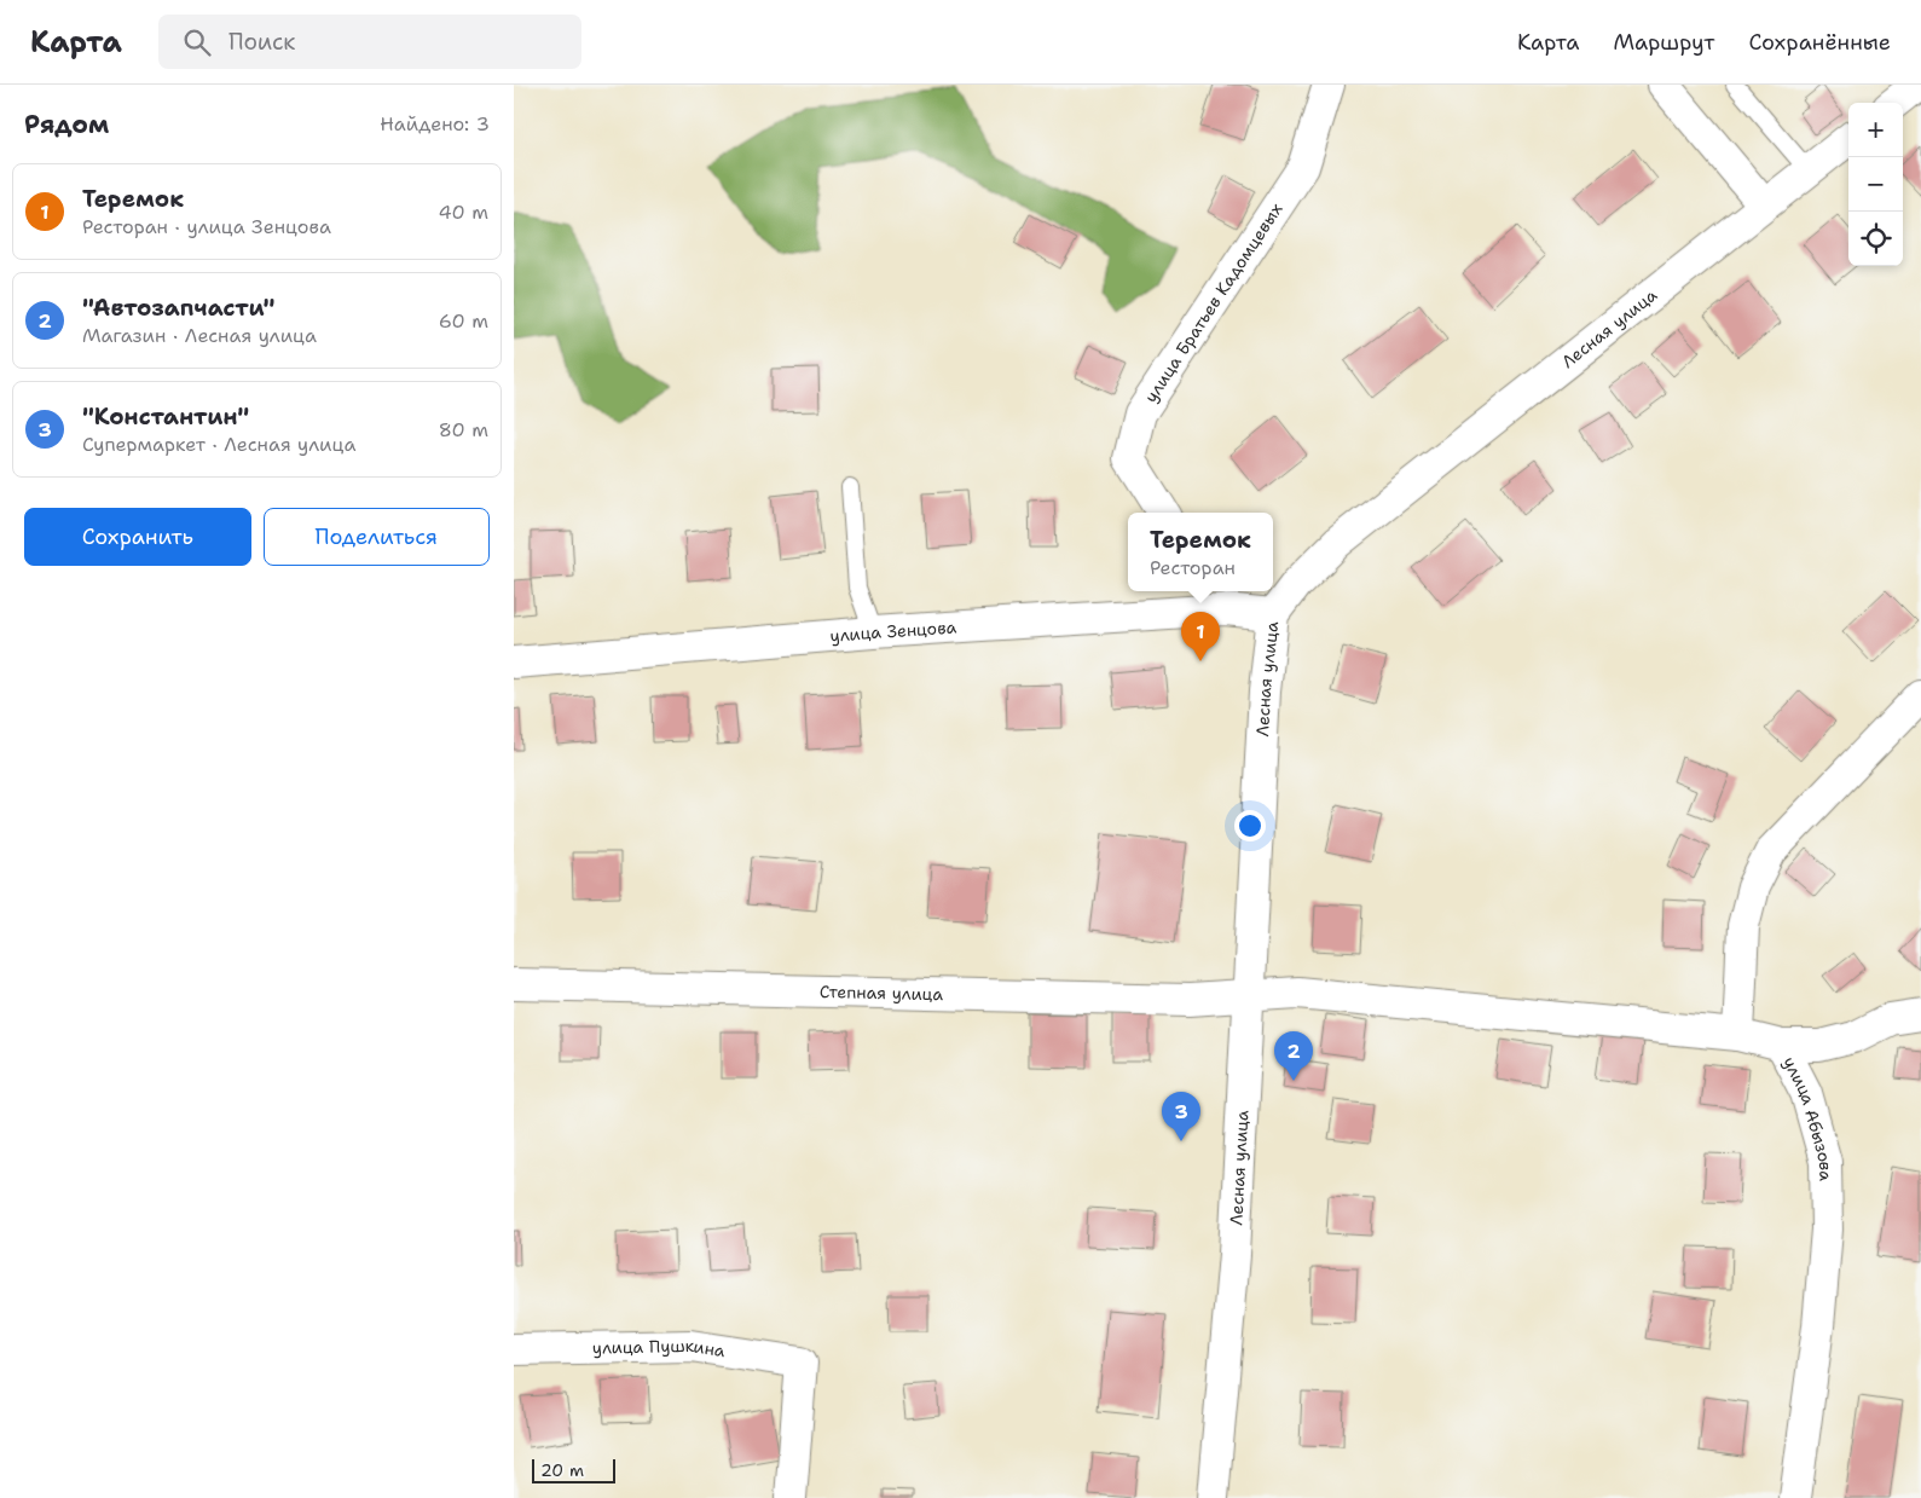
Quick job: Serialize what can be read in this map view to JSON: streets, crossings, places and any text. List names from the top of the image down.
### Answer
{
  "streets": {
    "street": [
      "улица Братьев Кадомцевых",
      "Лесная улица",
      "улица Зенцова",
      "Степная улица",
      "улица Абызова",
      "улица Пушкина"
    ]
  },
  "crossings": [
    ["Лесная улица", "улица Зенцова"],
    ["Лесная улица", "Степная улица"],
    ["Степная улица", "улица Абызова"]
  ],
  "scale_bar": "20 m",
  "page": {
    "header": "Карта",
    "search": "Поиск",
    "nav": ["Карта", "Маршрут", "Сохранённые"],
    "heading": ["Рядом", "Найдено: 3"],
    "map_buttons": ["+", "−"],
    "list": [
      {
        "mark": "1",
        "name": "Теремок",
        "note": "Ресторан · улица Зенцова",
        "value": "40 m"
      },
      {
        "mark": "2",
        "name": "\"Автозапчасти\"",
        "note": "Магазин · Лесная улица",
        "value": "60 m"
      },
      {
        "mark": "3",
        "name": "\"Константин\"",
        "note": "Супермаркет · Лесная улица",
        "value": "80 m"
      }
    ],
    "buttons": ["Сохранить", "Поделиться"],
    "popup": ["Теремок", "Ресторан"],
    "pins": ["1", "2", "3"],
    "scale": "20 m"
  }
}
